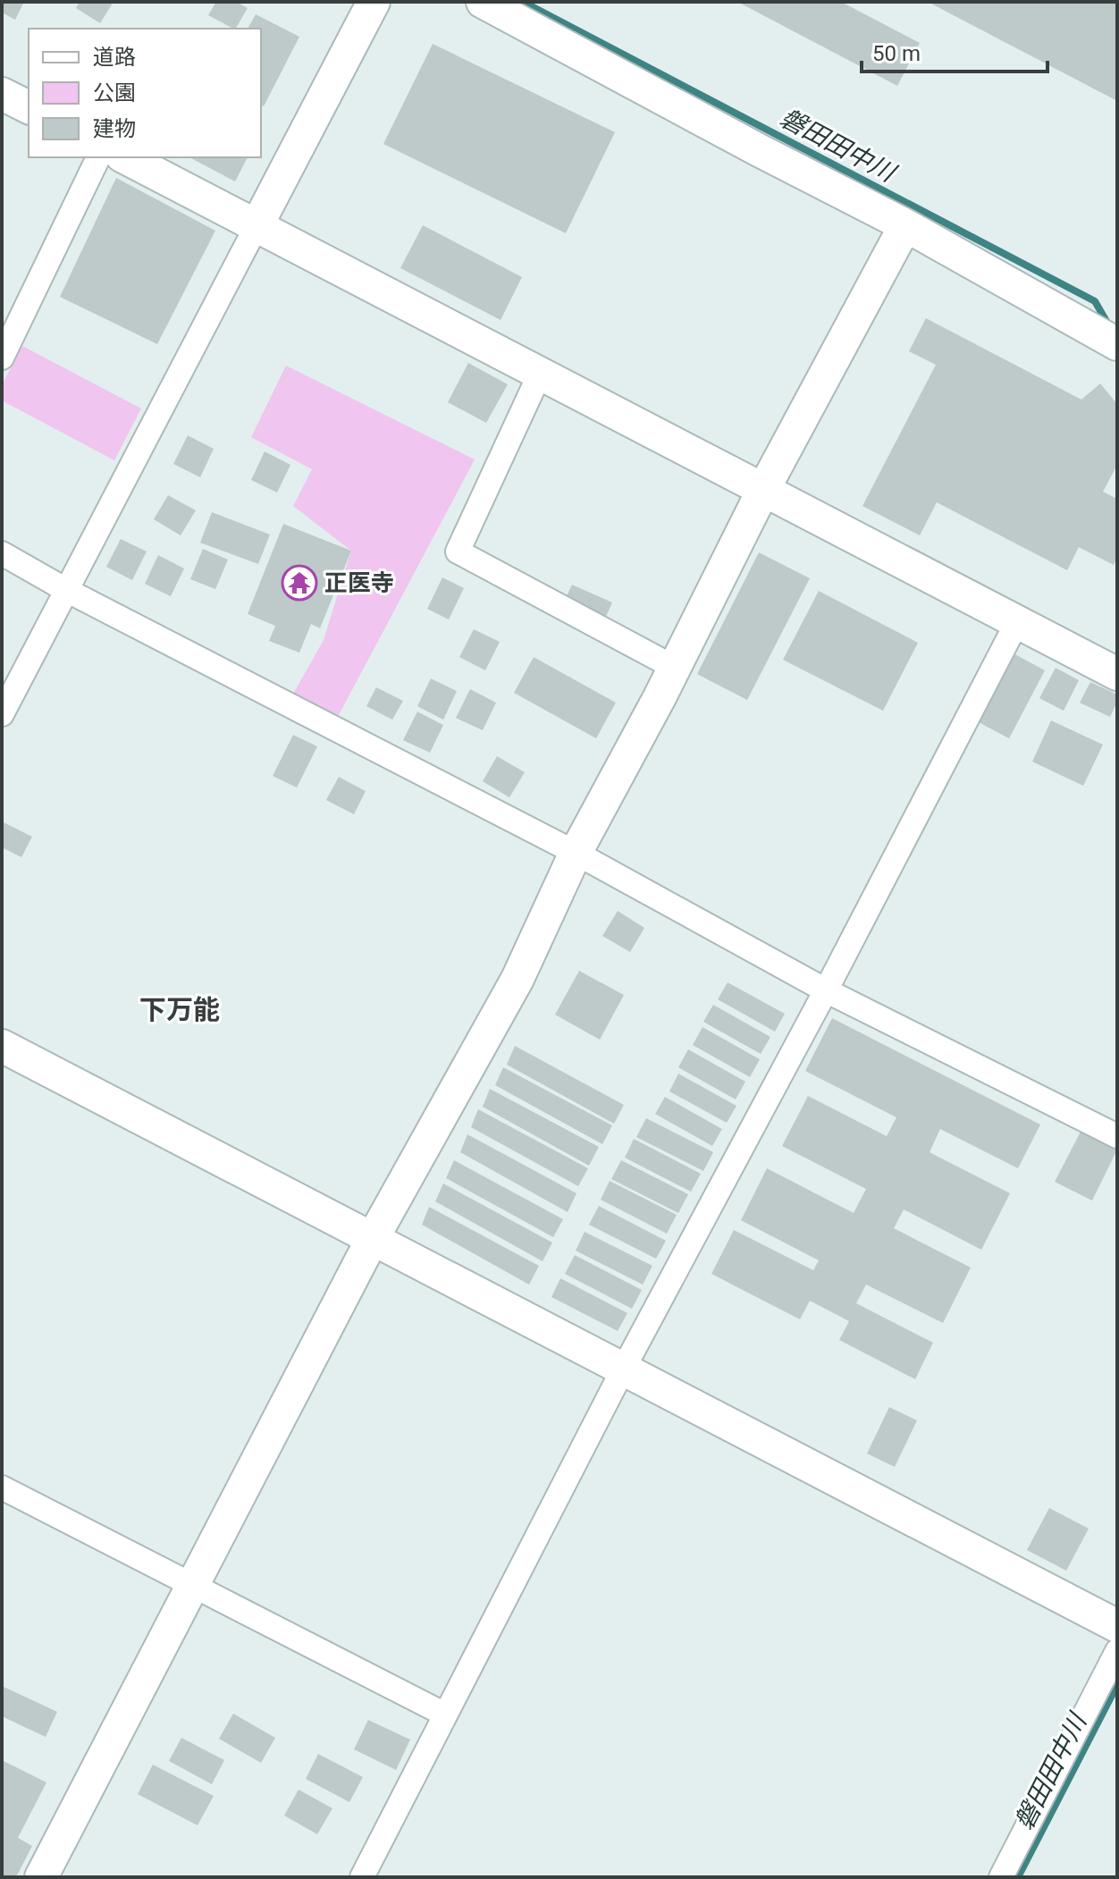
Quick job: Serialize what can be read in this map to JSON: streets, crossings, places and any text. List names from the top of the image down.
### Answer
{
  "districts": ["下万能"],
  "water": ["磐田田中川"],
  "places": {
    "temple": ["正医寺"]
  },
  "legend": ["道路", "公園", "建物"],
  "scale_bar": "50 m"
}
